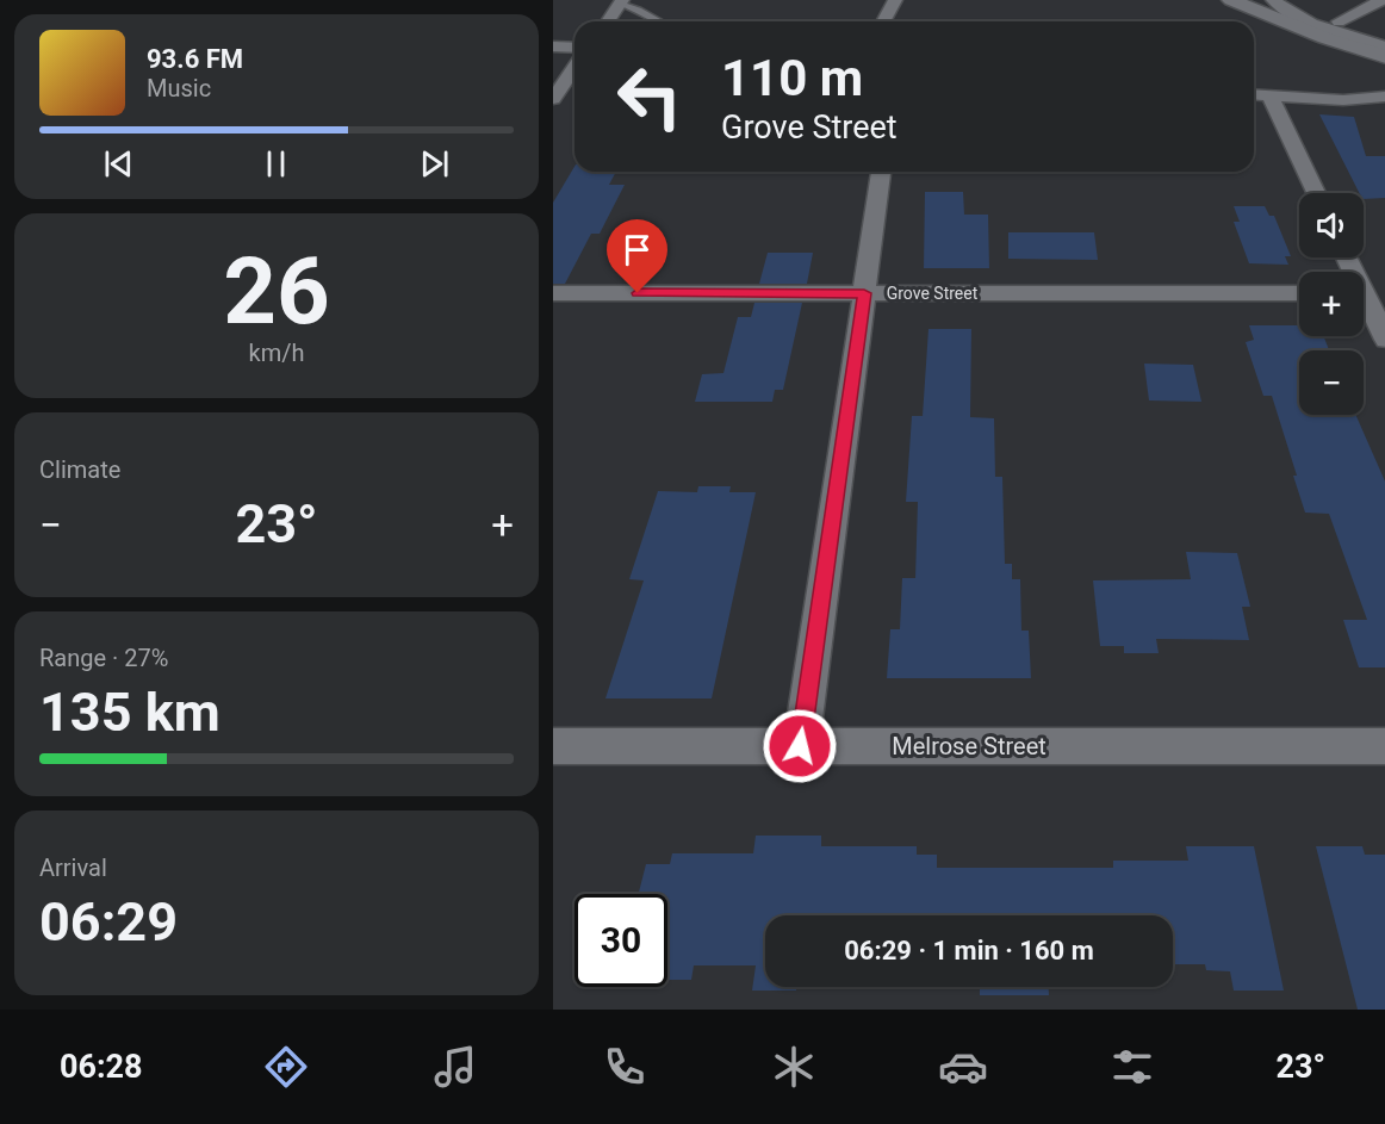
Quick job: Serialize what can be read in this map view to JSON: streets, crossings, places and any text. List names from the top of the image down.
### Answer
{
  "streets": {
    "street": ["Grove Street", "Melrose Street"]
  },
  "page": {
    "turn": ["110 m", "Grove Street"],
    "song": ["93.6 FM", "Music"],
    "map_buttons": ["+", "−"],
    "tile": [
      ["26", "km/h"],
      "Climate",
      ["Range · 27%", "135 km"],
      ["Arrival", "06:29"]
    ],
    "heat": ["−", "23°", "+"],
    "limit": "30",
    "trip": "06:29 · 1 min · 160 m",
    "tabs": ["06:28", "23°"]
  }
}
